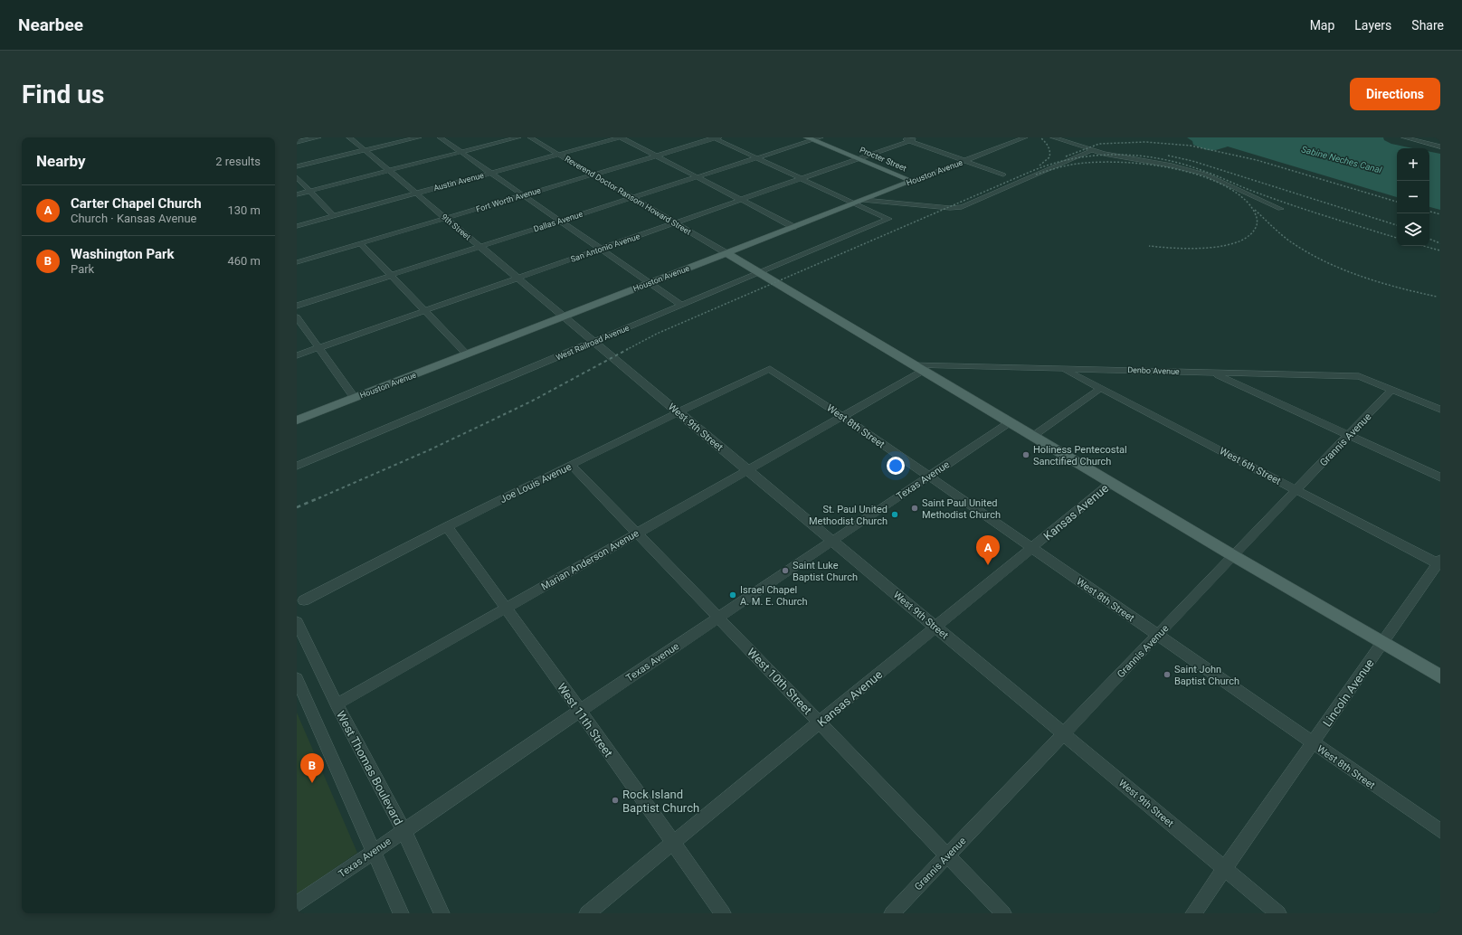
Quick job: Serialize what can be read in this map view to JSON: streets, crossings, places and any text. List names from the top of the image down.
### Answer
{
  "streets": {
    "main road": ["Procter Street", "Houston Avenue"],
    "street": [
      "Austin Avenue",
      "Reverend Doctor Ransom Howard Street",
      "Fort Worth Avenue",
      "Dallas Avenue",
      "9th Street",
      "San Antonio Avenue",
      "West Railroad Avenue",
      "Denbo Avenue",
      "West 8th Street",
      "West 9th Street",
      "Grannis Avenue",
      "West 6th Street",
      "Texas Avenue",
      "Joe Louis Avenue",
      "Kansas Avenue",
      "Marian Anderson Avenue",
      "West 10th Street",
      "Lincoln Avenue",
      "West 11th Street",
      "West Thomas Boulevard"
    ]
  },
  "crossings": [
    ["Procter Street", "Houston Avenue"],
    ["Procter Street", "Dallas Avenue"],
    ["Procter Street", "San Antonio Avenue"],
    ["Houston Avenue", "Reverend Doctor Ransom Howard Street"],
    ["Houston Avenue", "9th Street"],
    ["Houston Avenue", "West Railroad Avenue"],
    ["Houston Avenue", "West 9th Street"],
    ["Austin Avenue", "Reverend Doctor Ransom Howard Street"],
    ["Austin Avenue", "9th Street"],
    ["Reverend Doctor Ransom Howard Street", "Fort Worth Avenue"],
    ["Reverend Doctor Ransom Howard Street", "Dallas Avenue"],
    ["Reverend Doctor Ransom Howard Street", "San Antonio Avenue"],
    ["Fort Worth Avenue", "9th Street"],
    ["Dallas Avenue", "9th Street"],
    ["9th Street", "San Antonio Avenue"],
    ["9th Street", "West 9th Street"],
    ["West Railroad Avenue", "West 9th Street"],
    ["Denbo Avenue", "Grannis Avenue"],
    ["Denbo Avenue", "West 6th Street"],
    ["West 8th Street", "Grannis Avenue"],
    ["West 8th Street", "Texas Avenue"],
    ["West 8th Street", "Joe Louis Avenue"],
    ["West 8th Street", "Kansas Avenue"],
    ["West 8th Street", "Marian Anderson Avenue"],
    ["West 8th Street", "Lincoln Avenue"],
    ["West 9th Street", "Grannis Avenue"],
    ["West 9th Street", "Texas Avenue"],
    ["West 9th Street", "Joe Louis Avenue"],
    ["West 9th Street", "Kansas Avenue"],
    ["West 9th Street", "Marian Anderson Avenue"],
    ["West 9th Street", "Lincoln Avenue"],
    ["Grannis Avenue", "West 6th Street"],
    ["Grannis Avenue", "West 10th Street"],
    ["West 6th Street", "Lincoln Avenue"],
    ["Texas Avenue", "West 10th Street"],
    ["Texas Avenue", "West 11th Street"],
    ["Texas Avenue", "West Thomas Boulevard"],
    ["Joe Louis Avenue", "West 10th Street"],
    ["Joe Louis Avenue", "West 11th Street"],
    ["Kansas Avenue", "West 10th Street"],
    ["Kansas Avenue", "West 11th Street"],
    ["Marian Anderson Avenue", "West 10th Street"],
    ["Marian Anderson Avenue", "West 11th Street"],
    ["Marian Anderson Avenue", "West Thomas Boulevard"]
  ],
  "water": ["Sabine Neches Canal"],
  "places": [
    "Holiness Pentecostal Sanctified Church",
    "Saint Paul United Methodist Church",
    "St. Paul United Methodist Church",
    "Saint Luke Baptist Church",
    "Israel Chapel A. M. E. Church",
    "Saint John Baptist Church",
    "Rock Island Baptist Church"
  ],
  "page": {
    "header": "Nearbee",
    "nav": ["Map", "Layers", "Share"],
    "buttons": "Directions",
    "title": "Find us",
    "heading": ["Nearby", "2 results"],
    "map_buttons": ["+", "−"],
    "list": [
      {
        "mark": "A",
        "name": "Carter Chapel Church",
        "note": "Church · Kansas Avenue",
        "value": "130 m"
      },
      {
        "mark": "B",
        "name": "Washington Park",
        "note": "Park",
        "value": "460 m"
      }
    ],
    "pins": ["A", "B"]
  }
}
